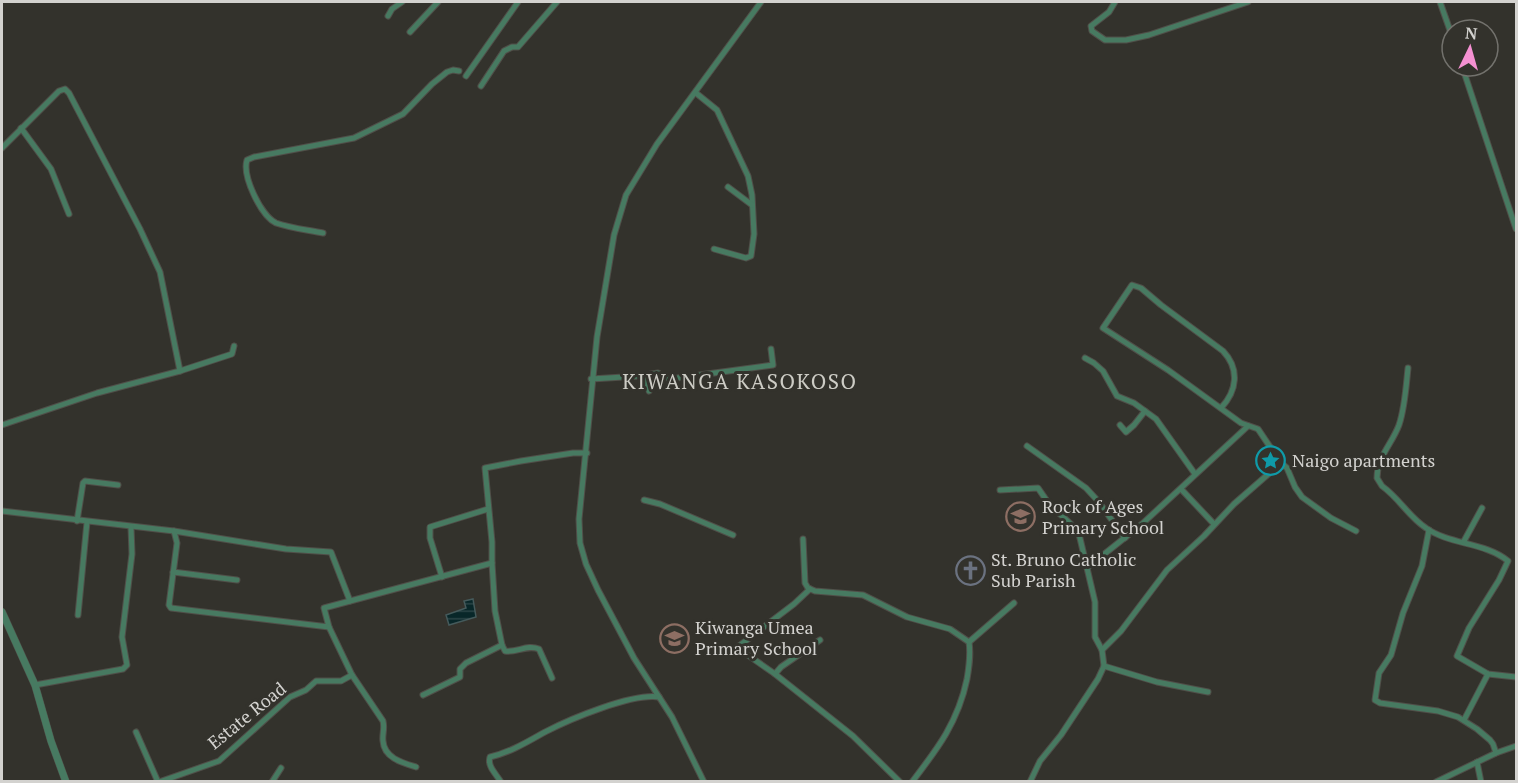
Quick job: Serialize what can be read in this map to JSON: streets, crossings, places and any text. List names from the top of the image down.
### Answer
{
  "streets": {
    "street": ["Estate Road"]
  },
  "districts": ["KIWANGA KASOKOSO"],
  "places": {
    "place": ["Naigo apartments"],
    "school or university": ["Rock of Ages Primary School", "Kiwanga Umea Primary School"],
    "church": ["St. Bruno Catholic Sub Parish"]
  },
  "north": "top"
}
